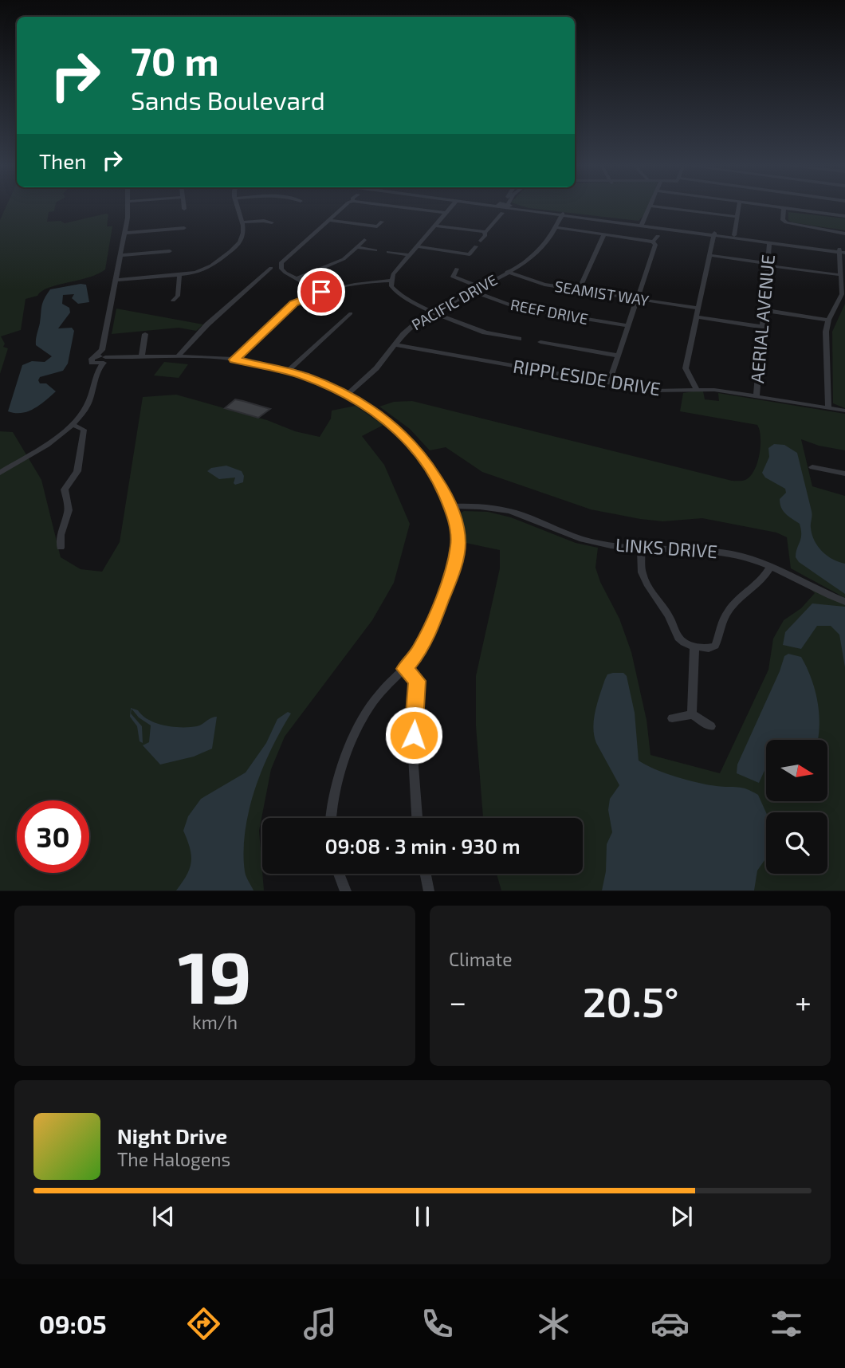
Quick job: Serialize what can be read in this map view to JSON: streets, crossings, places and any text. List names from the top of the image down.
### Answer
{
  "streets": {
    "street": [
      "SEAMIST WAY",
      "PACIFIC DRIVE",
      "REEF DRIVE",
      "AERIAL AVENUE",
      "RIPPLESIDE DRIVE",
      "LINKS DRIVE"
    ]
  },
  "crossings": [
    ["SEAMIST WAY", "PACIFIC DRIVE"],
    ["PACIFIC DRIVE", "REEF DRIVE"],
    ["PACIFIC DRIVE", "RIPPLESIDE DRIVE"],
    ["AERIAL AVENUE", "RIPPLESIDE DRIVE"]
  ],
  "north": "right",
  "page": {
    "turn": ["70 m", "Sands Boulevard"],
    "then": "Then",
    "limit": "30",
    "trip": "09:08 · 3 min · 930 m",
    "tile": [
      ["19", "km/h"],
      "Climate"
    ],
    "heat": ["−", "20.5°", "+"],
    "song": ["Night Drive", "The Halogens"],
    "tabs": "09:05"
  }
}
